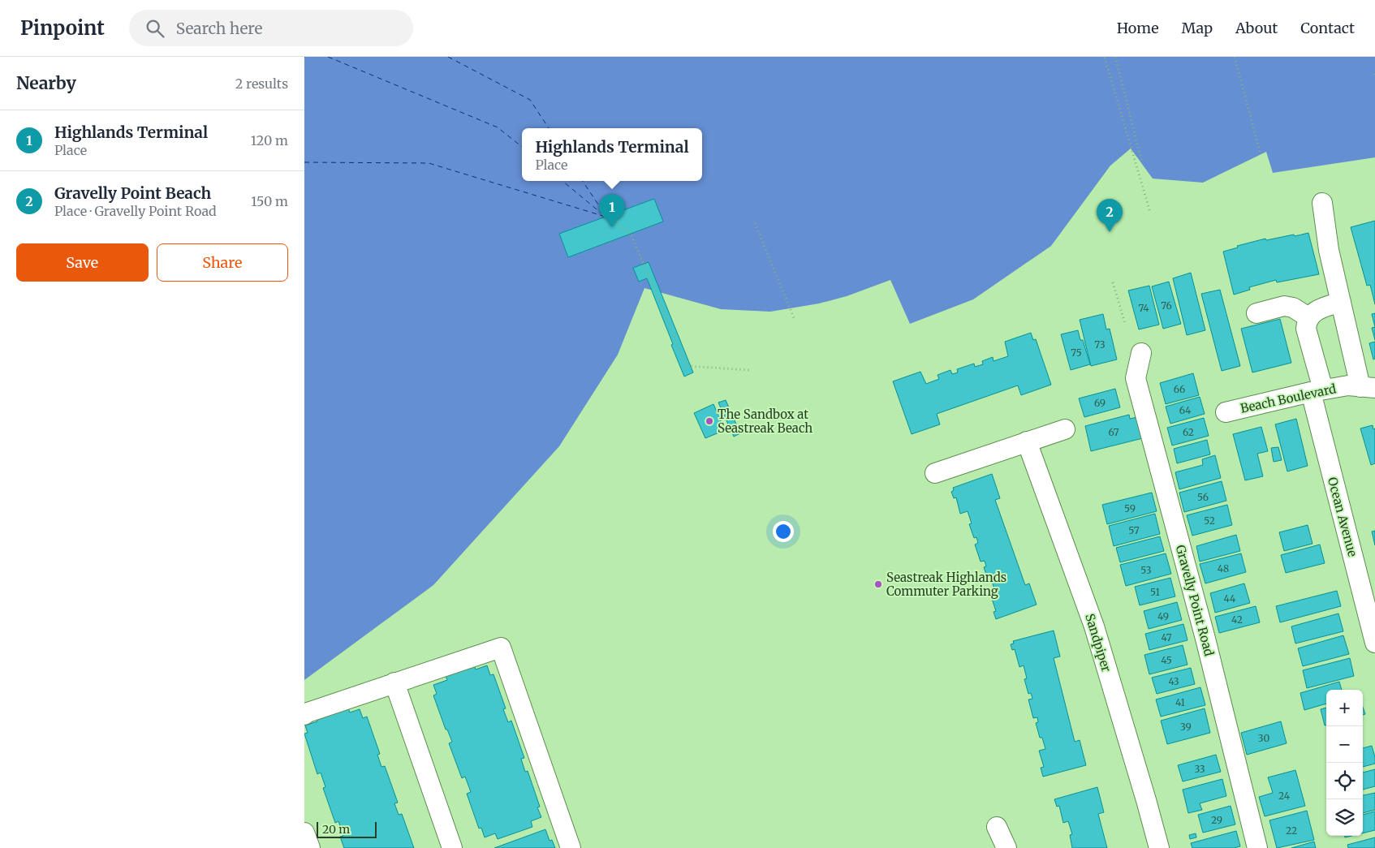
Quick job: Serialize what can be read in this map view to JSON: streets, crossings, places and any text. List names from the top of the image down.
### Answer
{
  "streets": {
    "street": [
      "Beach Boulevard",
      "Ocean Avenue",
      "Gravelly Point Road",
      "Sandpiper"
    ]
  },
  "crossings": [
    ["Beach Boulevard", "Ocean Avenue"]
  ],
  "places": ["The Sandbox at Seastreak Beach", "Seastreak Highlands Commuter Parking"],
  "house_numbers": [
    "76",
    "74",
    "73",
    "75",
    "66",
    "69",
    "64",
    "67",
    "62",
    "56",
    "59",
    "52",
    "57",
    "48",
    "53",
    "51",
    "44",
    "49",
    "42",
    "47",
    "45",
    "43",
    "41",
    "39",
    "30",
    "33",
    "24",
    "29",
    "22"
  ],
  "scale_bar": "20 m",
  "page": {
    "header": "Pinpoint",
    "search": "Search here",
    "nav": [
      "Home",
      "Map",
      "About",
      "Contact"
    ],
    "heading": ["Nearby", "2 results"],
    "list": [
      {
        "mark": "1",
        "name": "Highlands Terminal",
        "note": "Place",
        "value": "120 m"
      },
      {
        "mark": "2",
        "name": "Gravelly Point Beach",
        "note": "Place · Gravelly Point Road",
        "value": "150 m"
      }
    ],
    "popup": ["Highlands Terminal", "Place"],
    "pins": ["1", "2"],
    "buttons": ["Save", "Share"],
    "map_buttons": ["+", "−"],
    "scale": "20 m"
  }
}
